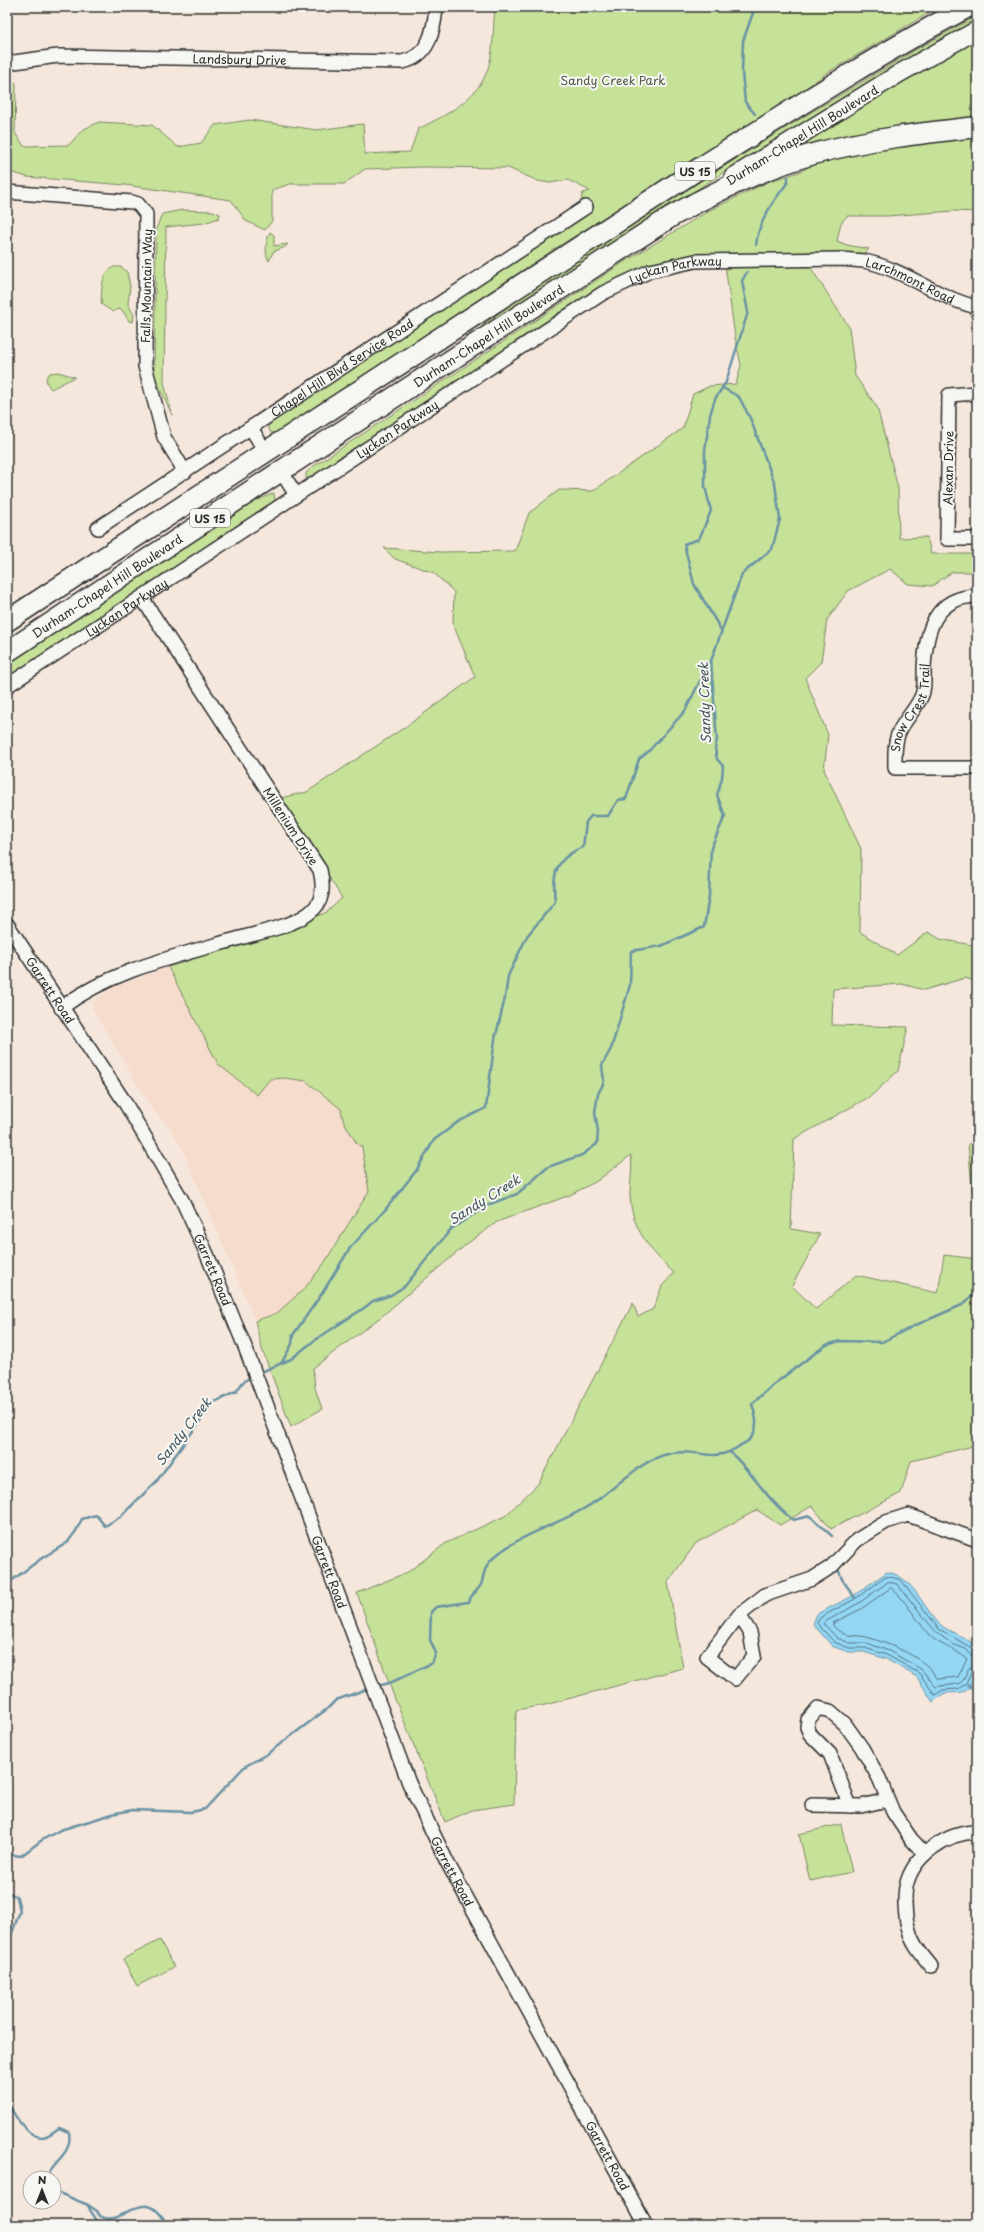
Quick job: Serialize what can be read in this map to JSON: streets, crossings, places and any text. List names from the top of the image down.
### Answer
{
  "streets": {
    "highway": ["Durham-Chapel Hill Boulevard", "US 15"],
    "street": [
      "Landsbury Drive",
      "Lyckan Parkway",
      "Larchmont Road",
      "Falls Mountain Way",
      "Chapel Hill Blvd Service Road",
      "Alexan Drive",
      "Snow Crest Trail",
      "Millenium Drive",
      "Garrett Road"
    ]
  },
  "crossings": [
    ["Durham-Chapel Hill Boulevard", "US 15"],
    ["Lyckan Parkway", "Larchmont Road"],
    ["Lyckan Parkway", "Millenium Drive"],
    ["Falls Mountain Way", "Chapel Hill Blvd Service Road"],
    ["Millenium Drive", "Garrett Road"]
  ],
  "water": ["Sandy Creek"],
  "parks": ["Sandy Creek Park"],
  "north": "top"
}
